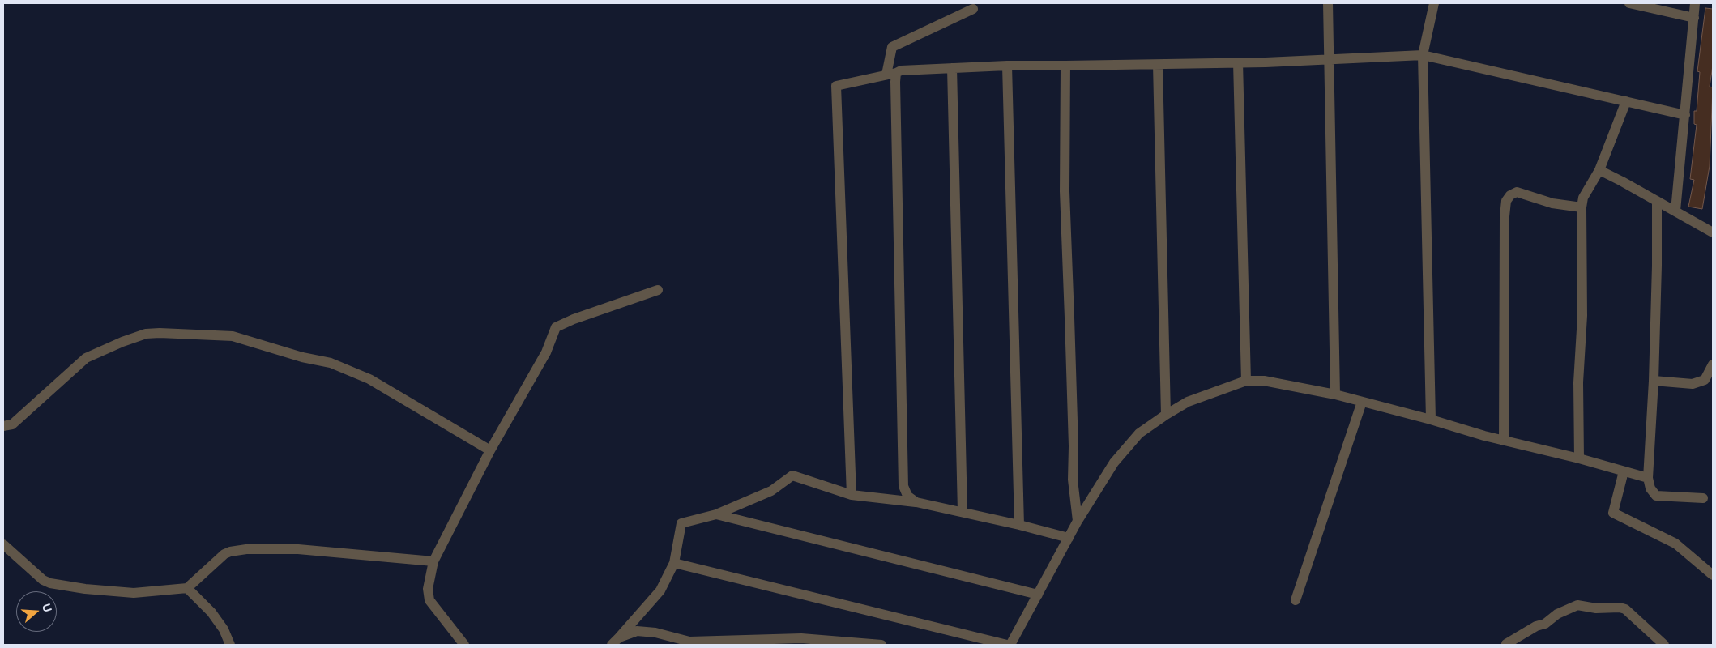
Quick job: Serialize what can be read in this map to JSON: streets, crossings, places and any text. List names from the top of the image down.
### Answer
{
  "north": "right"
}
